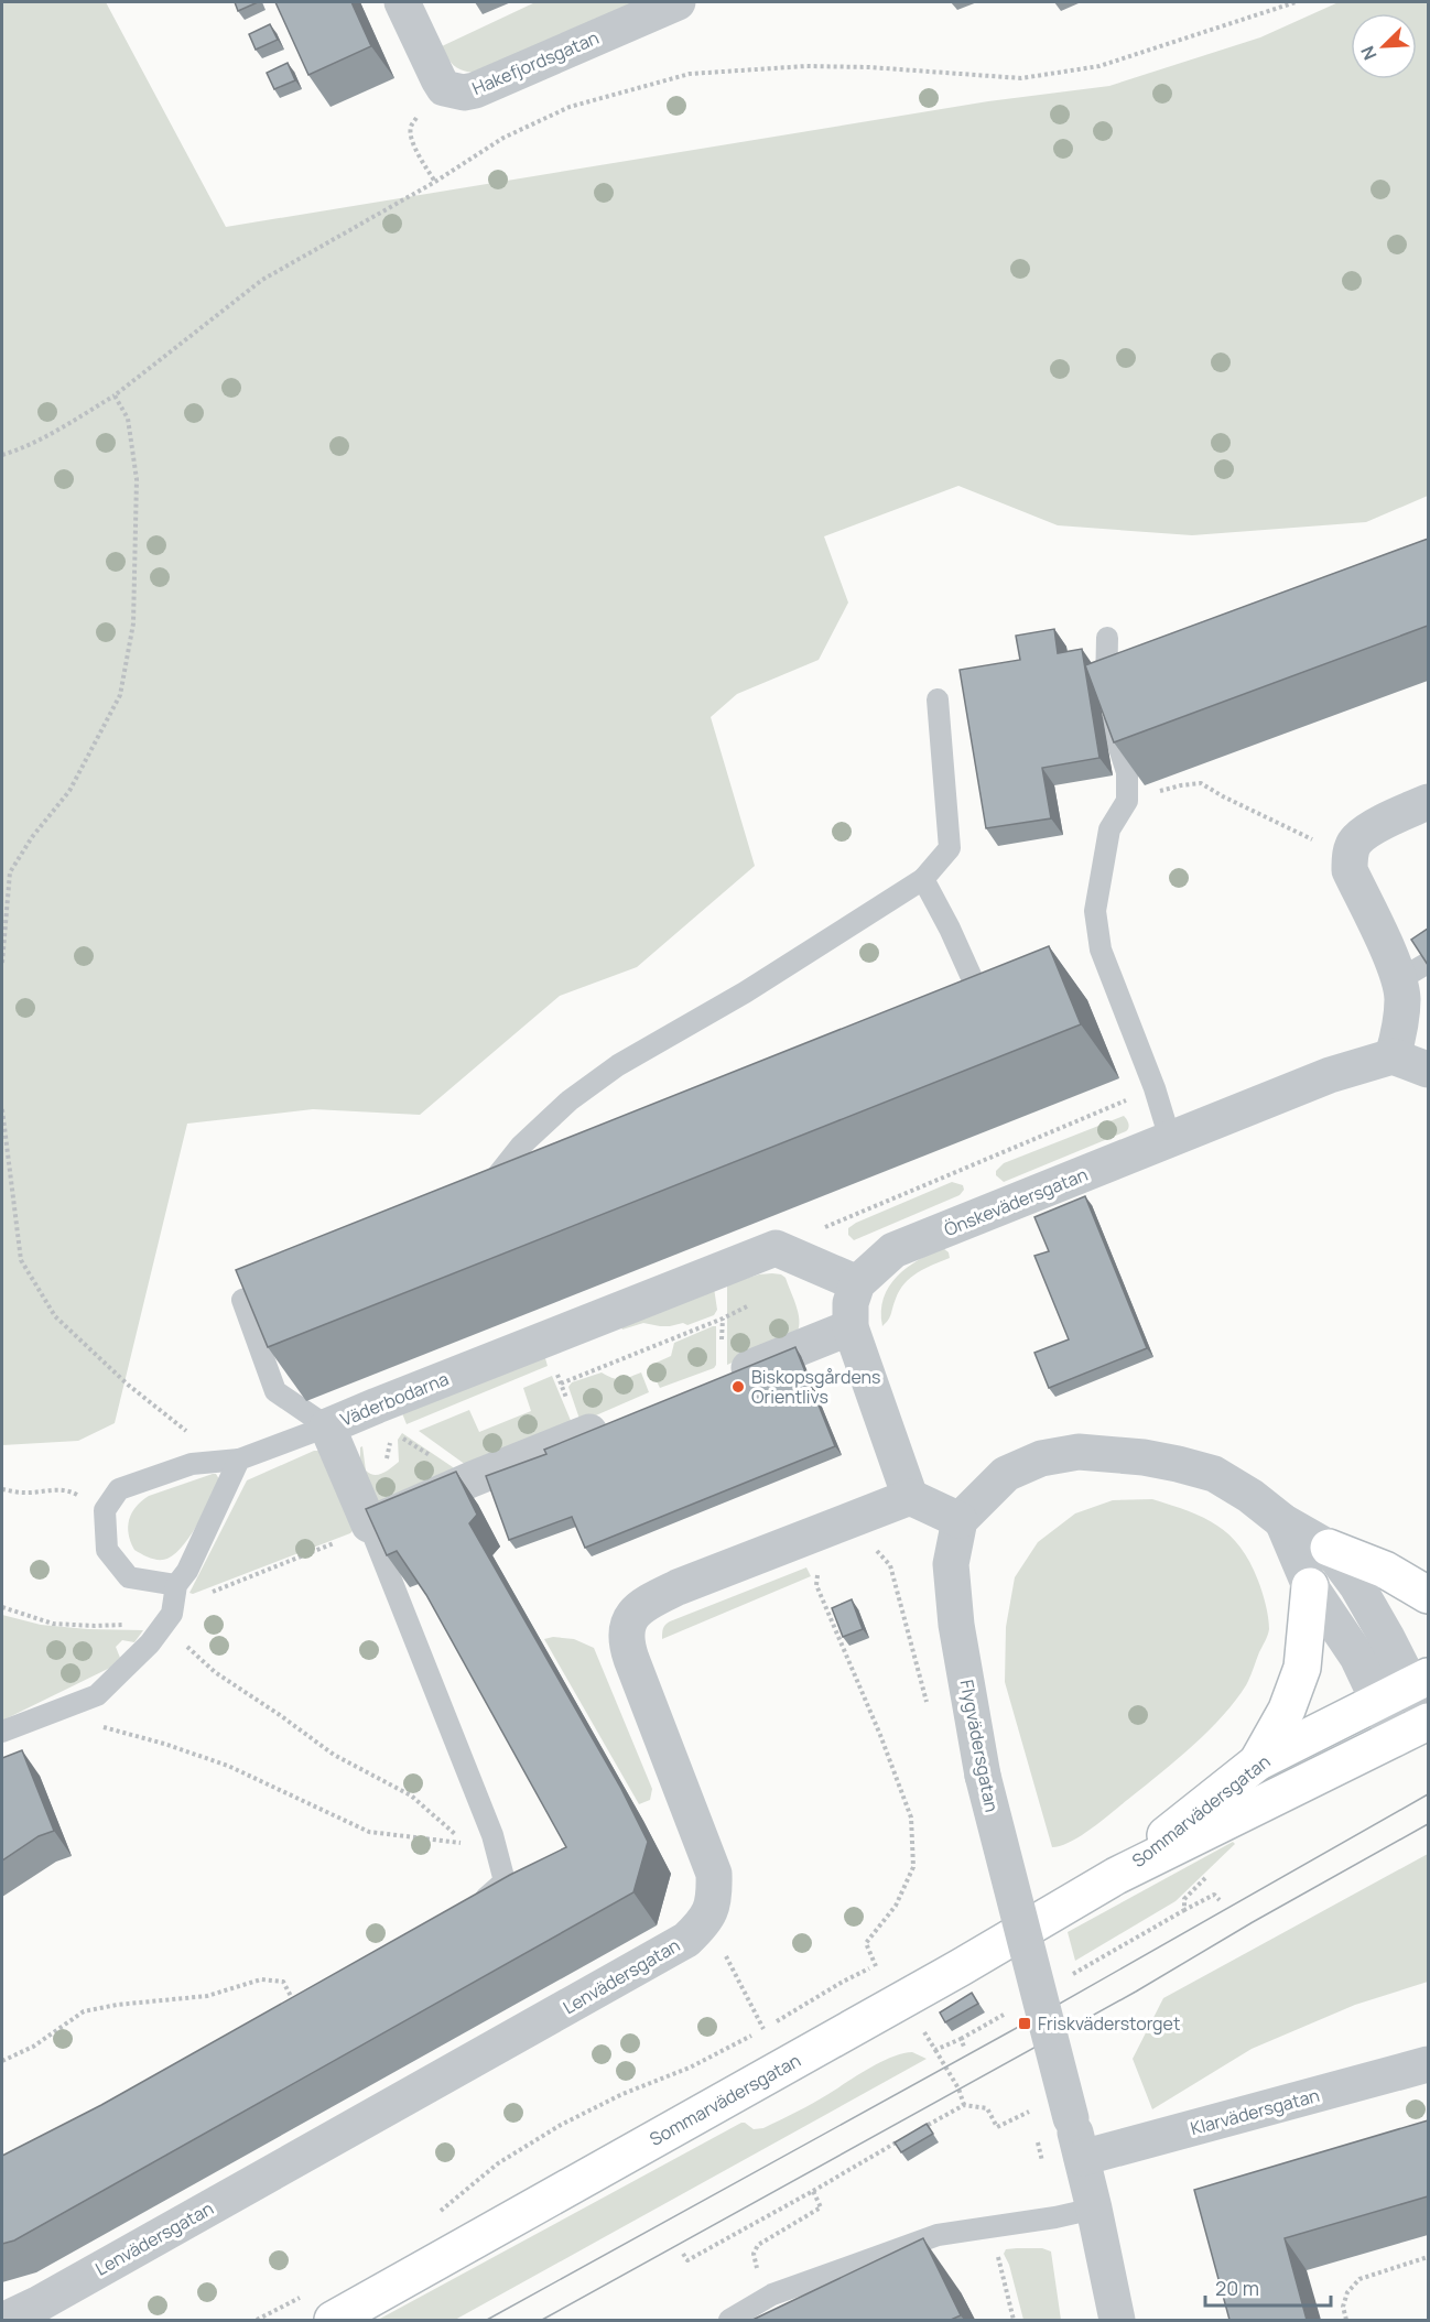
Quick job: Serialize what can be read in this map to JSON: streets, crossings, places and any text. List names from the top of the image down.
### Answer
{
  "streets": {
    "street": [
      "Hakefjordsgatan",
      "Önskevädersgatan",
      "Väderbodarna",
      "Flygvädersgatan",
      "Sommarvädersgatan",
      "Lenvädersgatan",
      "Klarvädersgatan"
    ]
  },
  "crossings": [
    ["Flygvädersgatan", "Klarvädersgatan"]
  ],
  "places": {
    "other": ["Biskopsgårdens Orientlivs"],
    "transit": ["Friskväderstorget"]
  },
  "scale_bar": "20 m",
  "north": "bottom left"
}
